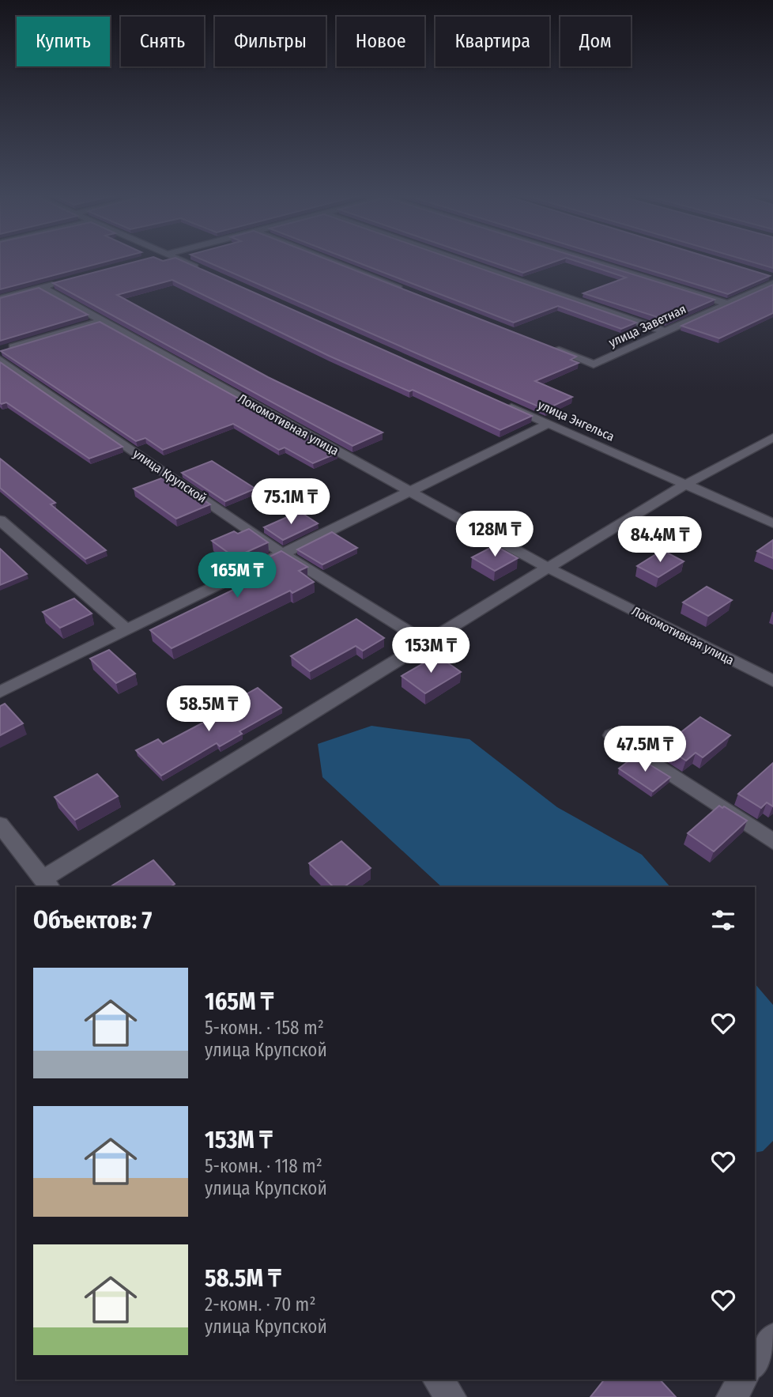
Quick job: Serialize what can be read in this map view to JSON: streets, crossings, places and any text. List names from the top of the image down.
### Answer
{
  "streets": {
    "street": [
      "улица Заветная",
      "улица Энгельса",
      "Локомотивная улица",
      "улица Крупской"
    ]
  },
  "page": {
    "chip": [
      "Купить",
      "Снять",
      "Фильтры",
      "Новое",
      "Квартира",
      "Дом"
    ],
    "price": [
      "75.1M ₸",
      "128M ₸",
      "84.4M ₸",
      "165M ₸",
      "153M ₸",
      "58.5M ₸",
      "47.5M ₸"
    ],
    "heading": "Объектов: 7",
    "list": [
      {
        "name": "165M ₸",
        "note": "5-комн. · 158 m² · улица Крупской"
      },
      {
        "name": "153M ₸",
        "note": "5-комн. · 118 m² · улица Крупской"
      },
      {
        "name": "58.5M ₸",
        "note": "2-комн. · 70 m² · улица Крупской"
      }
    ]
  }
}
